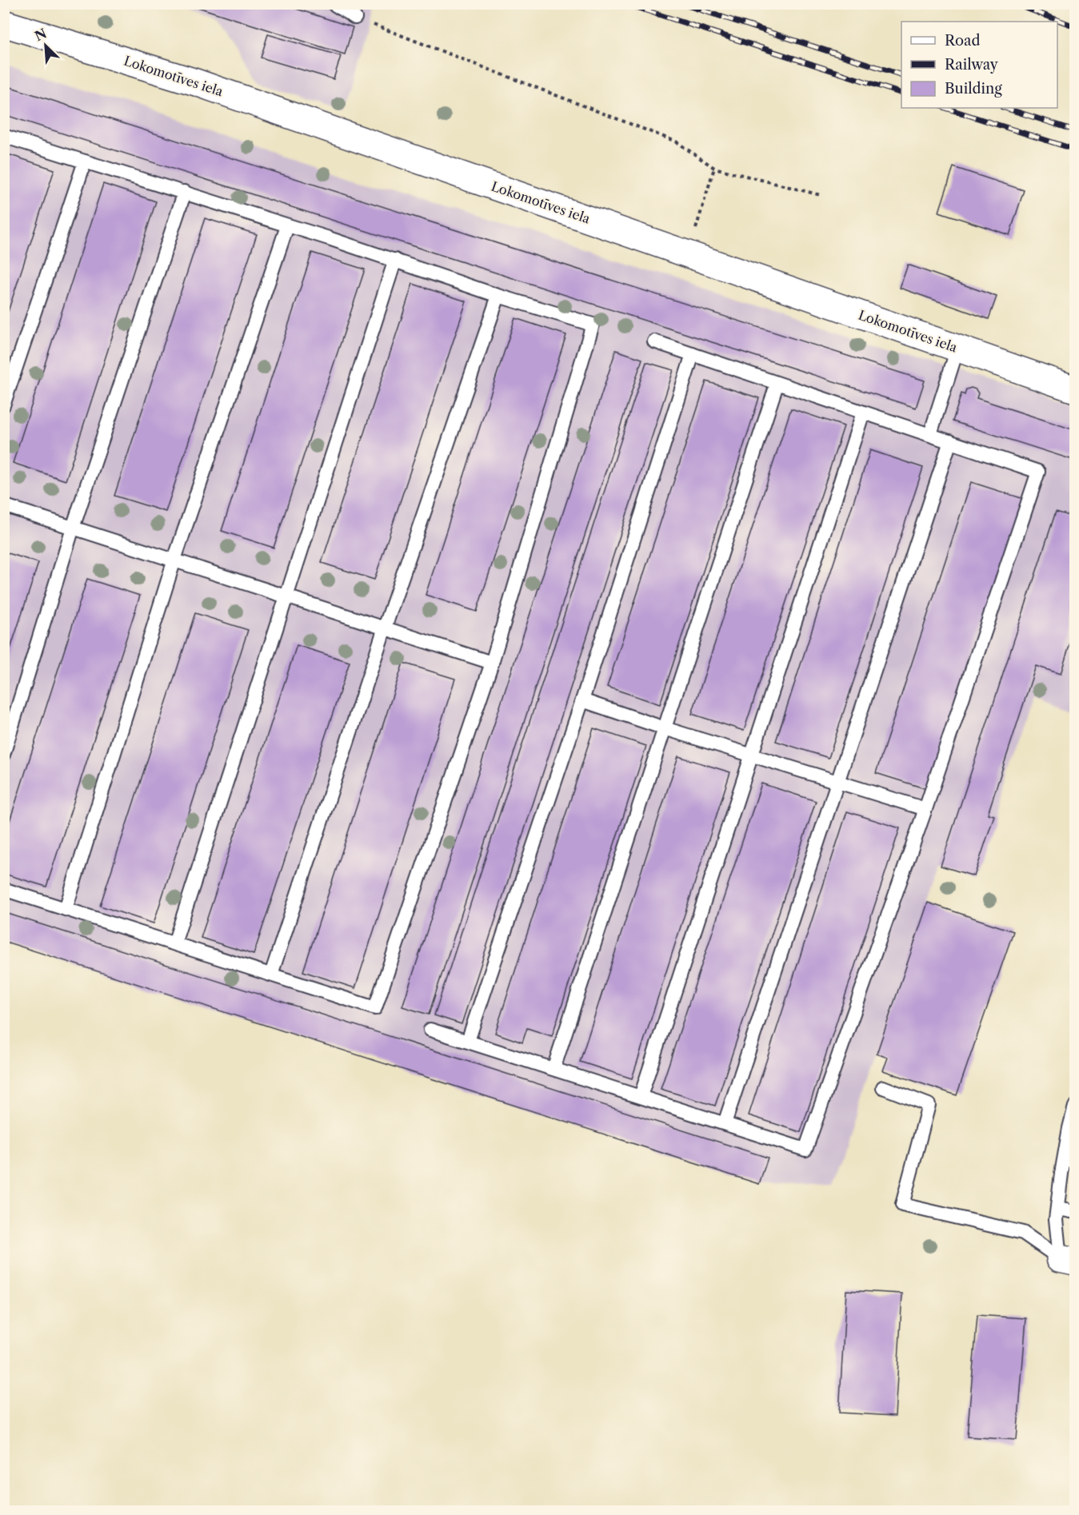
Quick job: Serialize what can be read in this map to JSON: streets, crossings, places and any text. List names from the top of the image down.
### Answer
{
  "streets": {
    "street": ["Lokomotīves iela"]
  },
  "legend": ["Road", "Railway", "Building"],
  "north": "top left"
}
